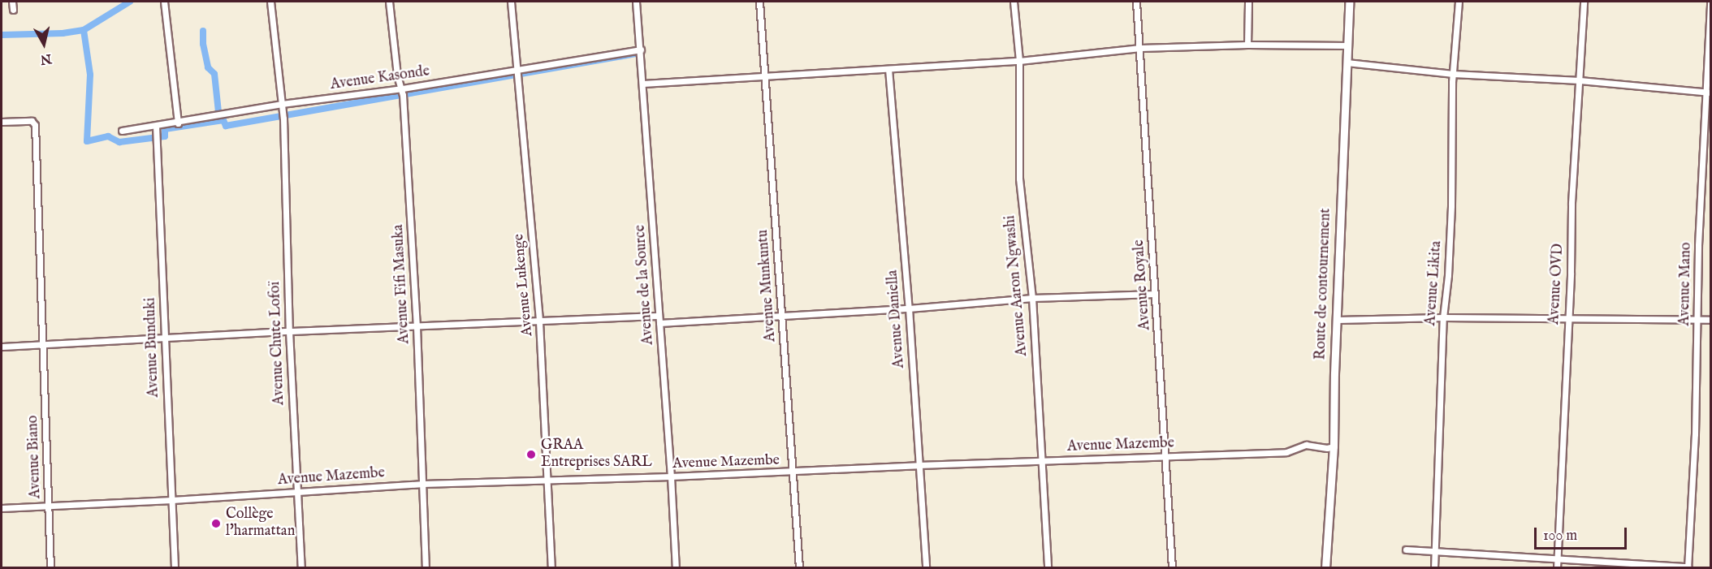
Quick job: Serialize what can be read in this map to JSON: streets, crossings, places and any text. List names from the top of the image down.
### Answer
{
  "streets": {
    "street": [
      "Avenue Kasonde",
      "Avenue Likita",
      "Avenue Fifi Masuka",
      "Route de contournement",
      "Avenue OVD",
      "Avenue Mano",
      "Avenue Lukenge",
      "Avenue de la Source",
      "Avenue Royale",
      "Avenue Munkuntu",
      "Avenue Aaron Ngwashi",
      "Avenue Daniella",
      "Avenue Chute Lofoï",
      "Avenue Bunduki",
      "Avenue Mazembe",
      "Avenue Biano"
    ]
  },
  "crossings": [
    ["Avenue Kasonde", "Avenue Fifi Masuka"],
    ["Avenue Kasonde", "Avenue Lukenge"],
    ["Avenue Kasonde", "Avenue de la Source"],
    ["Avenue Kasonde", "Avenue Chute Lofoï"],
    ["Avenue Kasonde", "Avenue Bunduki"],
    ["Avenue Fifi Masuka", "Avenue Mazembe"],
    ["Route de contournement", "Avenue Mazembe"],
    ["Avenue Lukenge", "Avenue Mazembe"],
    ["Avenue de la Source", "Avenue Mazembe"],
    ["Avenue Royale", "Avenue Mazembe"],
    ["Avenue Munkuntu", "Avenue Mazembe"],
    ["Avenue Aaron Ngwashi", "Avenue Mazembe"],
    ["Avenue Daniella", "Avenue Mazembe"],
    ["Avenue Chute Lofoï", "Avenue Mazembe"],
    ["Avenue Bunduki", "Avenue Mazembe"],
    ["Avenue Mazembe", "Avenue Biano"]
  ],
  "places": ["GRAA Entreprises SARL", "Collège l'harmattan"],
  "scale_bar": "100 m",
  "north": "bottom"
}
